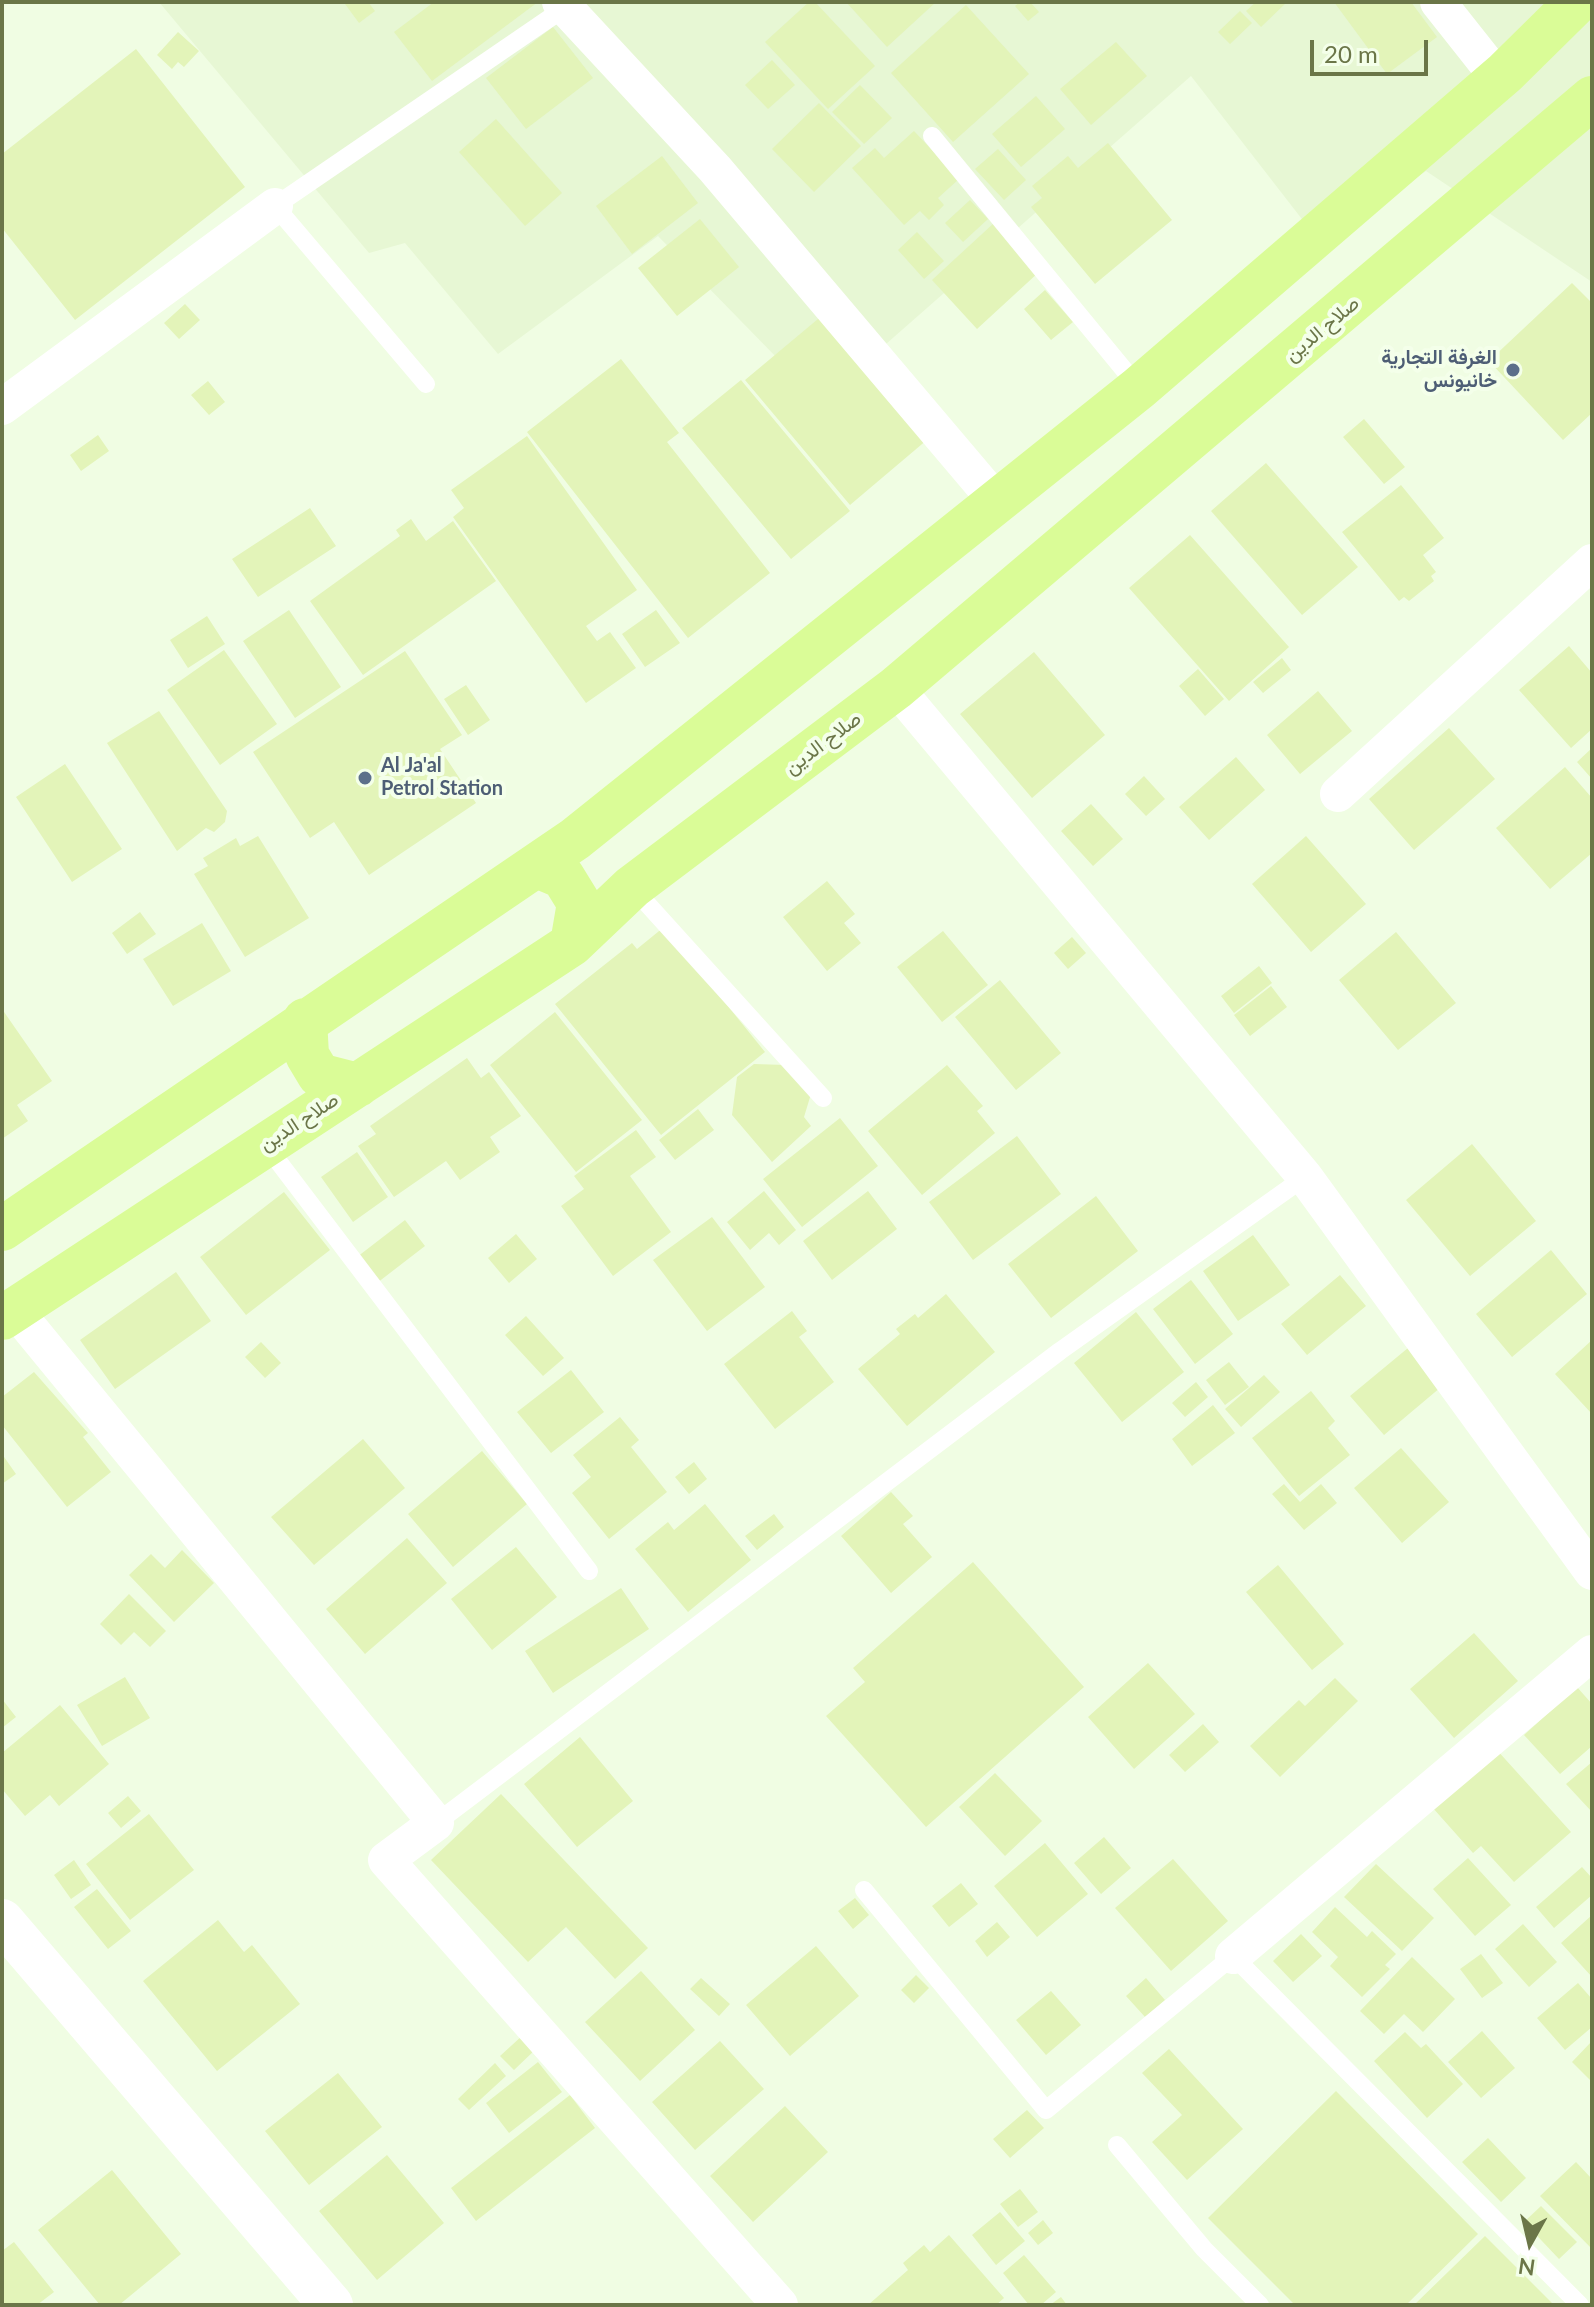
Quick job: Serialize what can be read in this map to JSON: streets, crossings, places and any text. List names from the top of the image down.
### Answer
{
  "streets": {
    "highway": ["صلاح الدين"]
  },
  "places": ["الغرفة التجارية خانيونس", "Al Ja'al Petrol Station"],
  "scale_bar": "20 m",
  "north": "bottom"
}
